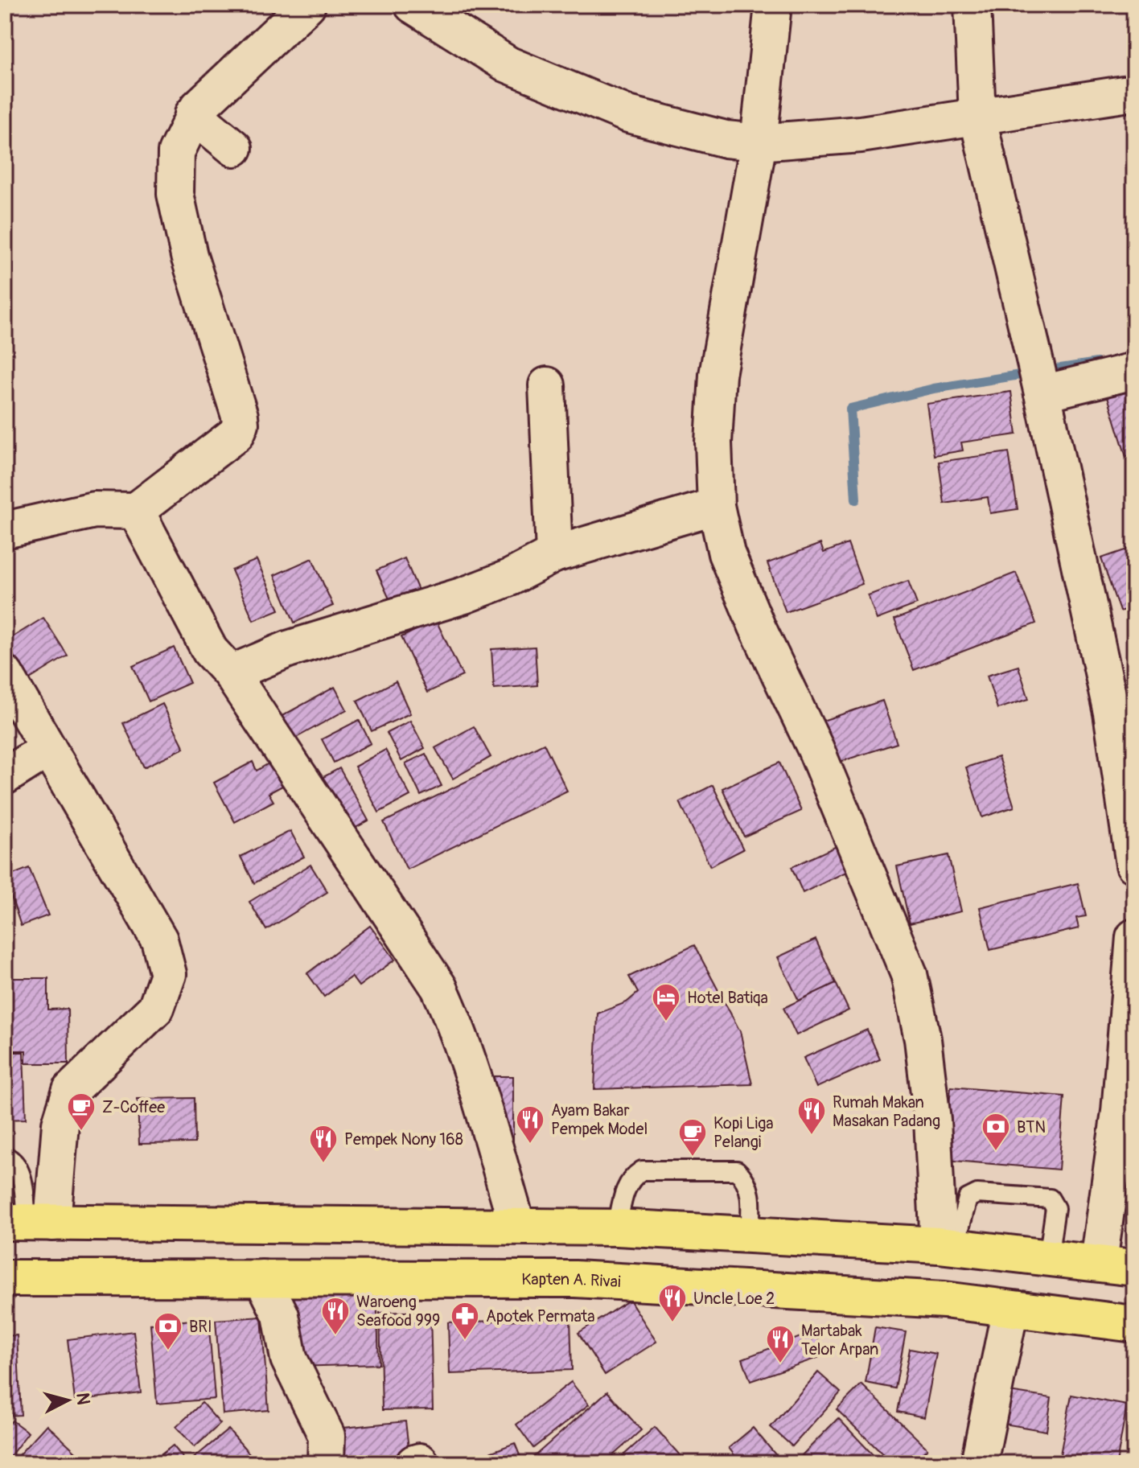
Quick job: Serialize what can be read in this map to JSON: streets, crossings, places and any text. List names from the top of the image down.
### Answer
{
  "streets": {
    "main road": ["Kapten A. Rivai"]
  },
  "places": {
    "hotel": ["Hotel Batiqa"],
    "cafe": ["Z-Coffee", "Kopi Liga Pelangi"],
    "restaurant": [
      "Rumah Makan Masakan Padang",
      "Ayam Bakar Pempek Model",
      "Pempek Nony 168",
      "Uncle Loe 2",
      "Waroeng Seafood 999",
      "Martabak Telor Arpan"
    ],
    "bank": ["BTN", "BRI"],
    "pharmacy": ["Apotek Permata"]
  },
  "north": "right"
}
